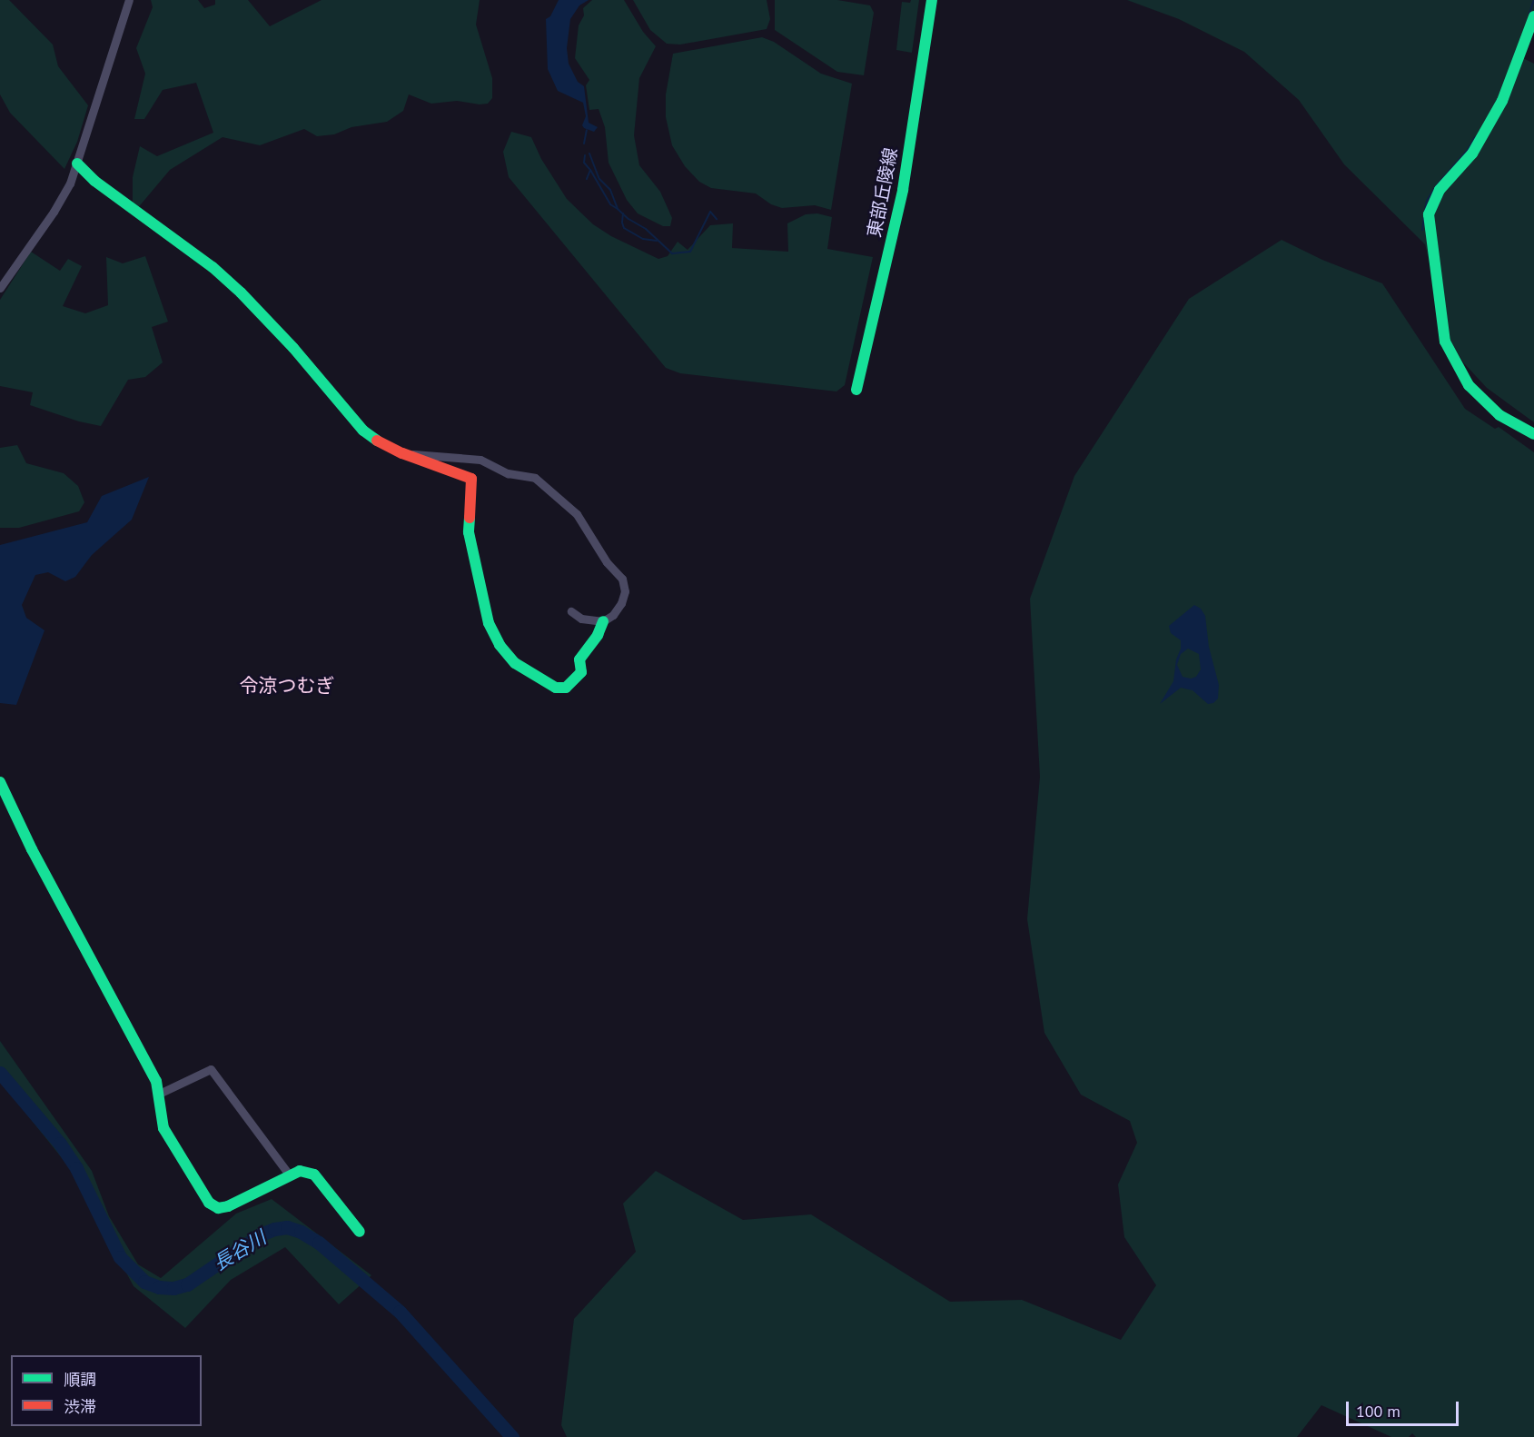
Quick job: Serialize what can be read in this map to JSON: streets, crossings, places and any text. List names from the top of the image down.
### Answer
{
  "streets": {
    "street": ["東部丘陵線"]
  },
  "districts": ["令涼つむぎ"],
  "water": ["長谷川"],
  "legend": ["順調", "渋滞"],
  "scale_bar": "100 m"
}
